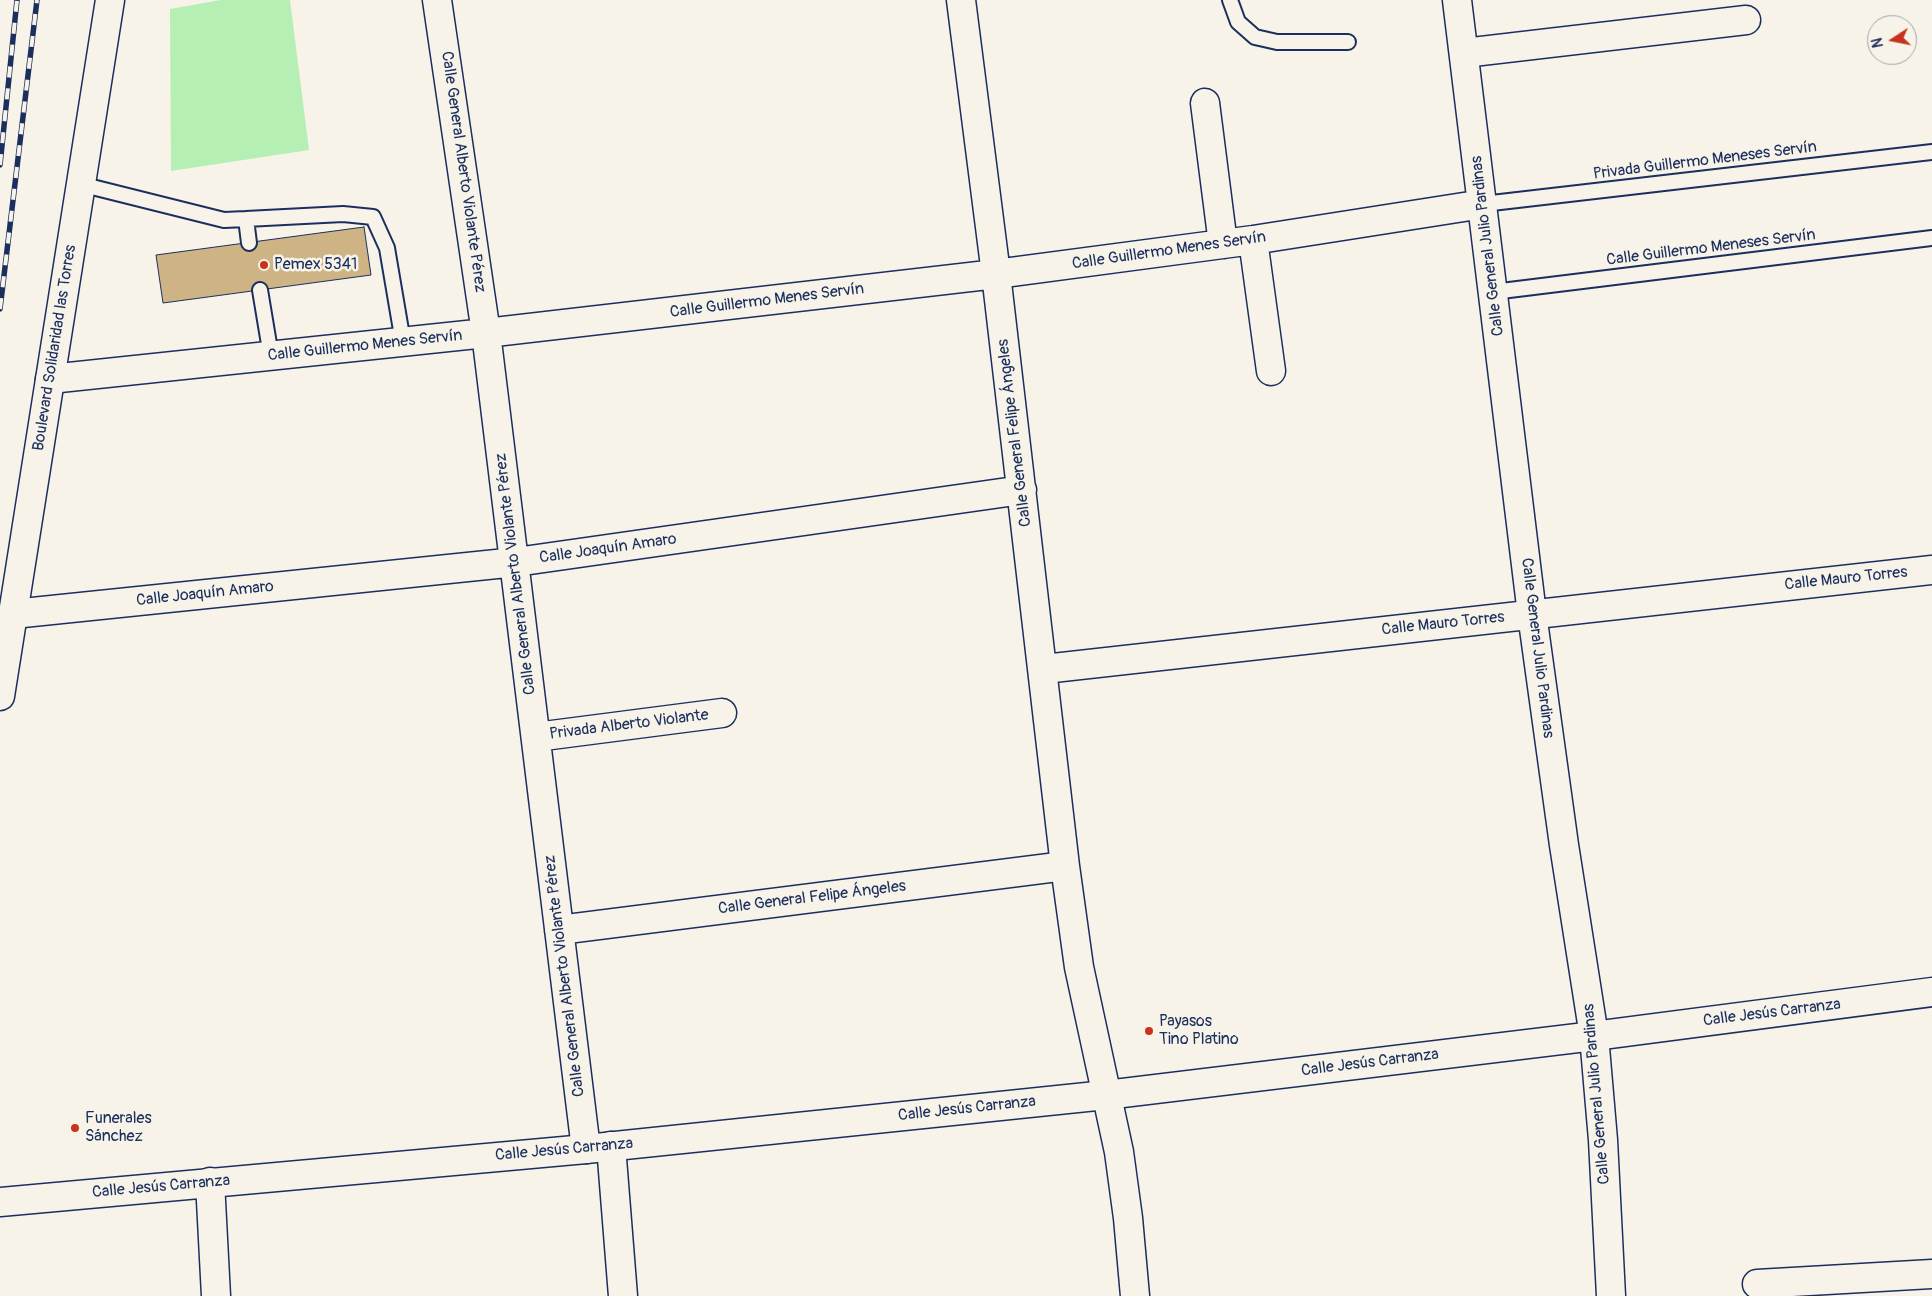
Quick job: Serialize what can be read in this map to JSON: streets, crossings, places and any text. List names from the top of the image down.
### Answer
{
  "streets": {
    "street": [
      "Calle General Alberto Violante Pérez",
      "Calle General Julio Pardinas",
      "Calle Guillermo Menes Servín",
      "Boulevard Solidaridad las Torres",
      "Calle General Felipe Ángeles",
      "Calle Joaquín Amaro",
      "Calle Mauro Torres",
      "Privada Alberto Violante",
      "Calle Jesús Carranza"
    ],
    "lane": ["Privada Guillermo Meneses Servín", "Calle Guillermo Meneses Servín"]
  },
  "crossings": [
    ["Privada Guillermo Meneses Servín", "Calle General Julio Pardinas"],
    ["Privada Guillermo Meneses Servín", "Calle Guillermo Menes Servín"],
    ["Calle General Alberto Violante Pérez", "Calle Guillermo Menes Servín"],
    ["Calle General Alberto Violante Pérez", "Calle General Felipe Ángeles"],
    ["Calle General Alberto Violante Pérez", "Calle Joaquín Amaro"],
    ["Calle General Alberto Violante Pérez", "Privada Alberto Violante"],
    ["Calle General Alberto Violante Pérez", "Calle Jesús Carranza"],
    ["Calle General Julio Pardinas", "Calle Guillermo Meneses Servín"],
    ["Calle General Julio Pardinas", "Calle Guillermo Menes Servín"],
    ["Calle General Julio Pardinas", "Calle Mauro Torres"],
    ["Calle General Julio Pardinas", "Calle Jesús Carranza"],
    ["Calle Guillermo Menes Servín", "Boulevard Solidaridad las Torres"],
    ["Calle Guillermo Menes Servín", "Calle General Felipe Ángeles"],
    ["Boulevard Solidaridad las Torres", "Calle Joaquín Amaro"],
    ["Calle General Felipe Ángeles", "Calle Joaquín Amaro"],
    ["Calle General Felipe Ángeles", "Calle Mauro Torres"],
    ["Calle General Felipe Ángeles", "Calle Jesús Carranza"]
  ],
  "places": ["Pemex 5341", "Payasos Tino Platino", "Funerales Sánchez"],
  "north": "left"
}
